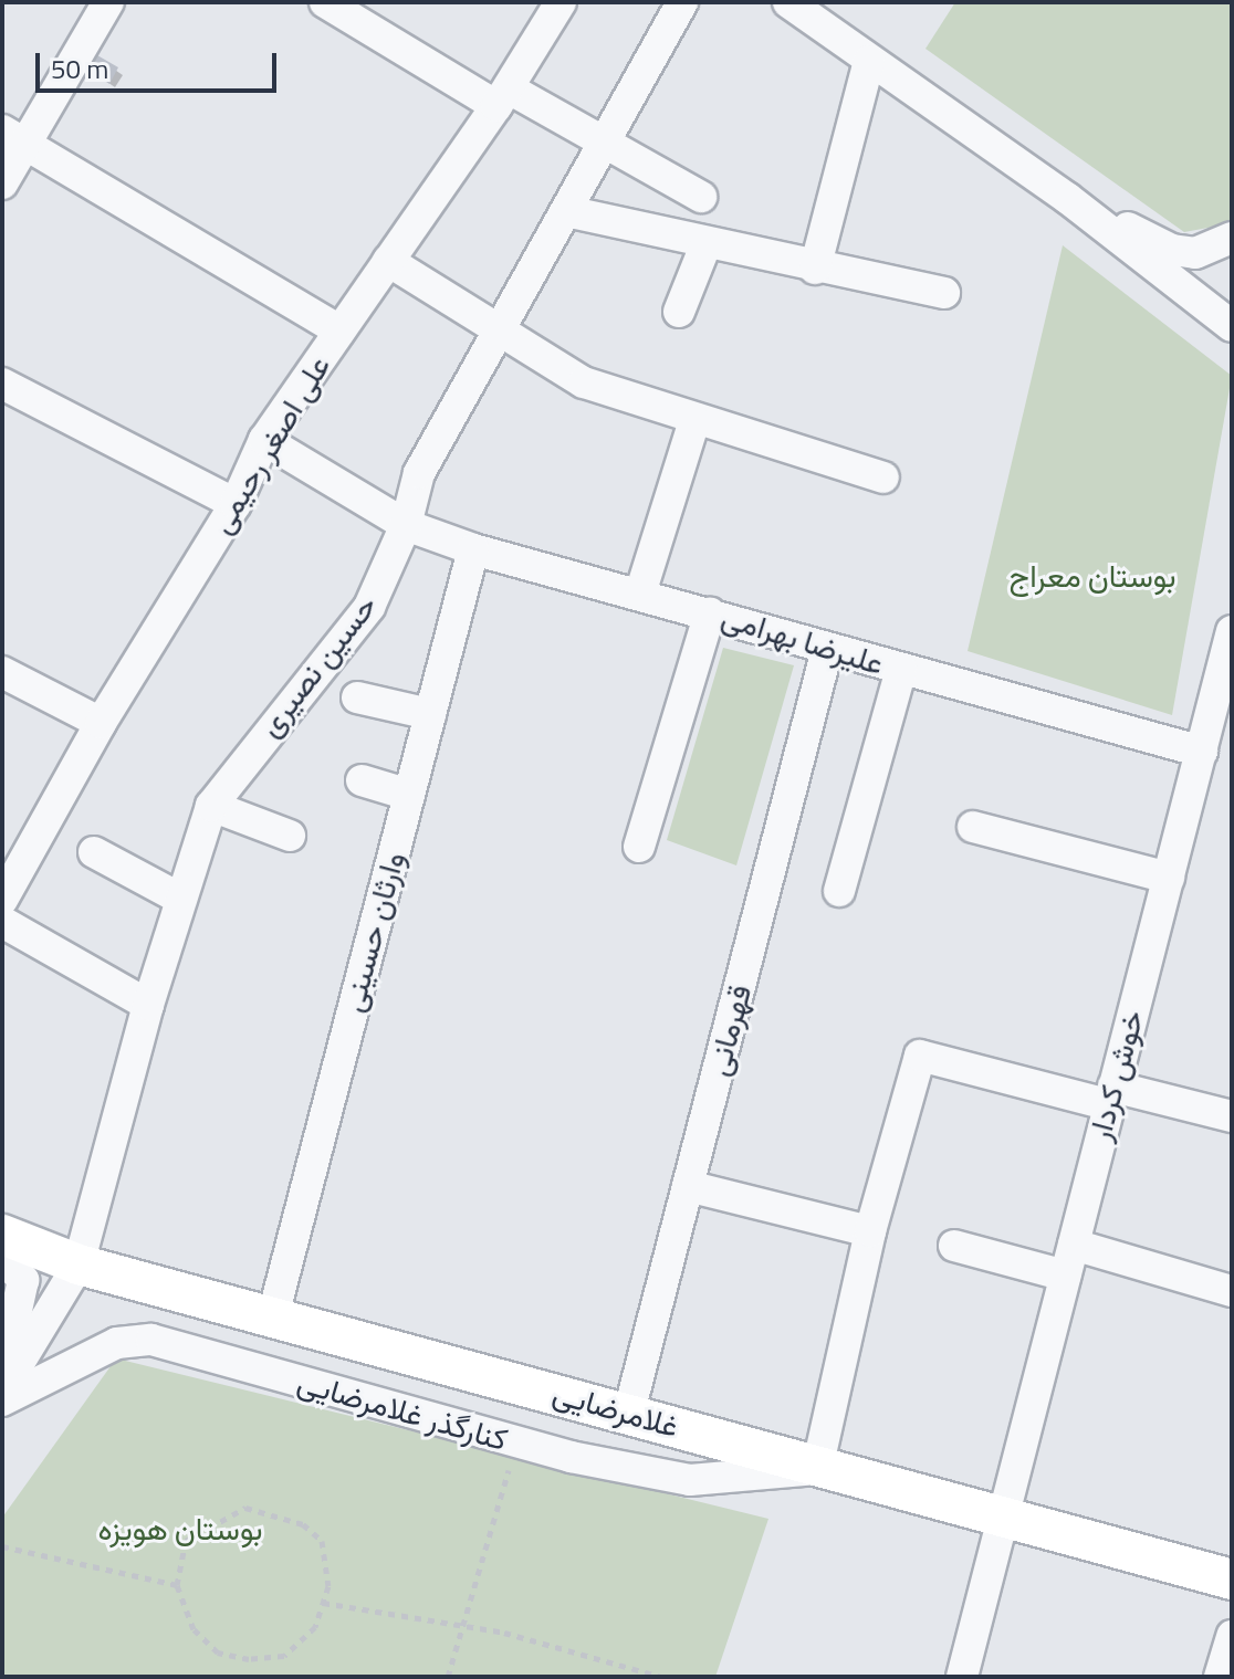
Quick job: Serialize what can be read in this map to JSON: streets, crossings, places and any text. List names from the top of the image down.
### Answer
{
  "streets": {
    "main road": ["غلامرضایی"],
    "street": [
      "علی اصغر رحیمی",
      "علیرضا بهرامی",
      "حسین نصیری",
      "وارثان حسینی",
      "قهرمانی",
      "خوش کردار",
      "کنارگذر غلامرضایی"
    ]
  },
  "crossings": [
    ["علی اصغر رحیمی", "علیرضا بهرامی"],
    ["علیرضا بهرامی", "حسین نصیری"],
    ["علیرضا بهرامی", "وارثان حسینی"],
    ["علیرضا بهرامی", "قهرمانی"],
    ["علیرضا بهرامی", "خوش کردار"],
    ["حسین نصیری", "غلامرضایی"],
    ["وارثان حسینی", "غلامرضایی"],
    ["قهرمانی", "غلامرضایی"],
    ["خوش کردار", "غلامرضایی"],
    ["غلامرضایی", "کنارگذر غلامرضایی"]
  ],
  "parks": ["بوستان معراج", "بوستان هویزه"],
  "scale_bar": "50 m"
}
